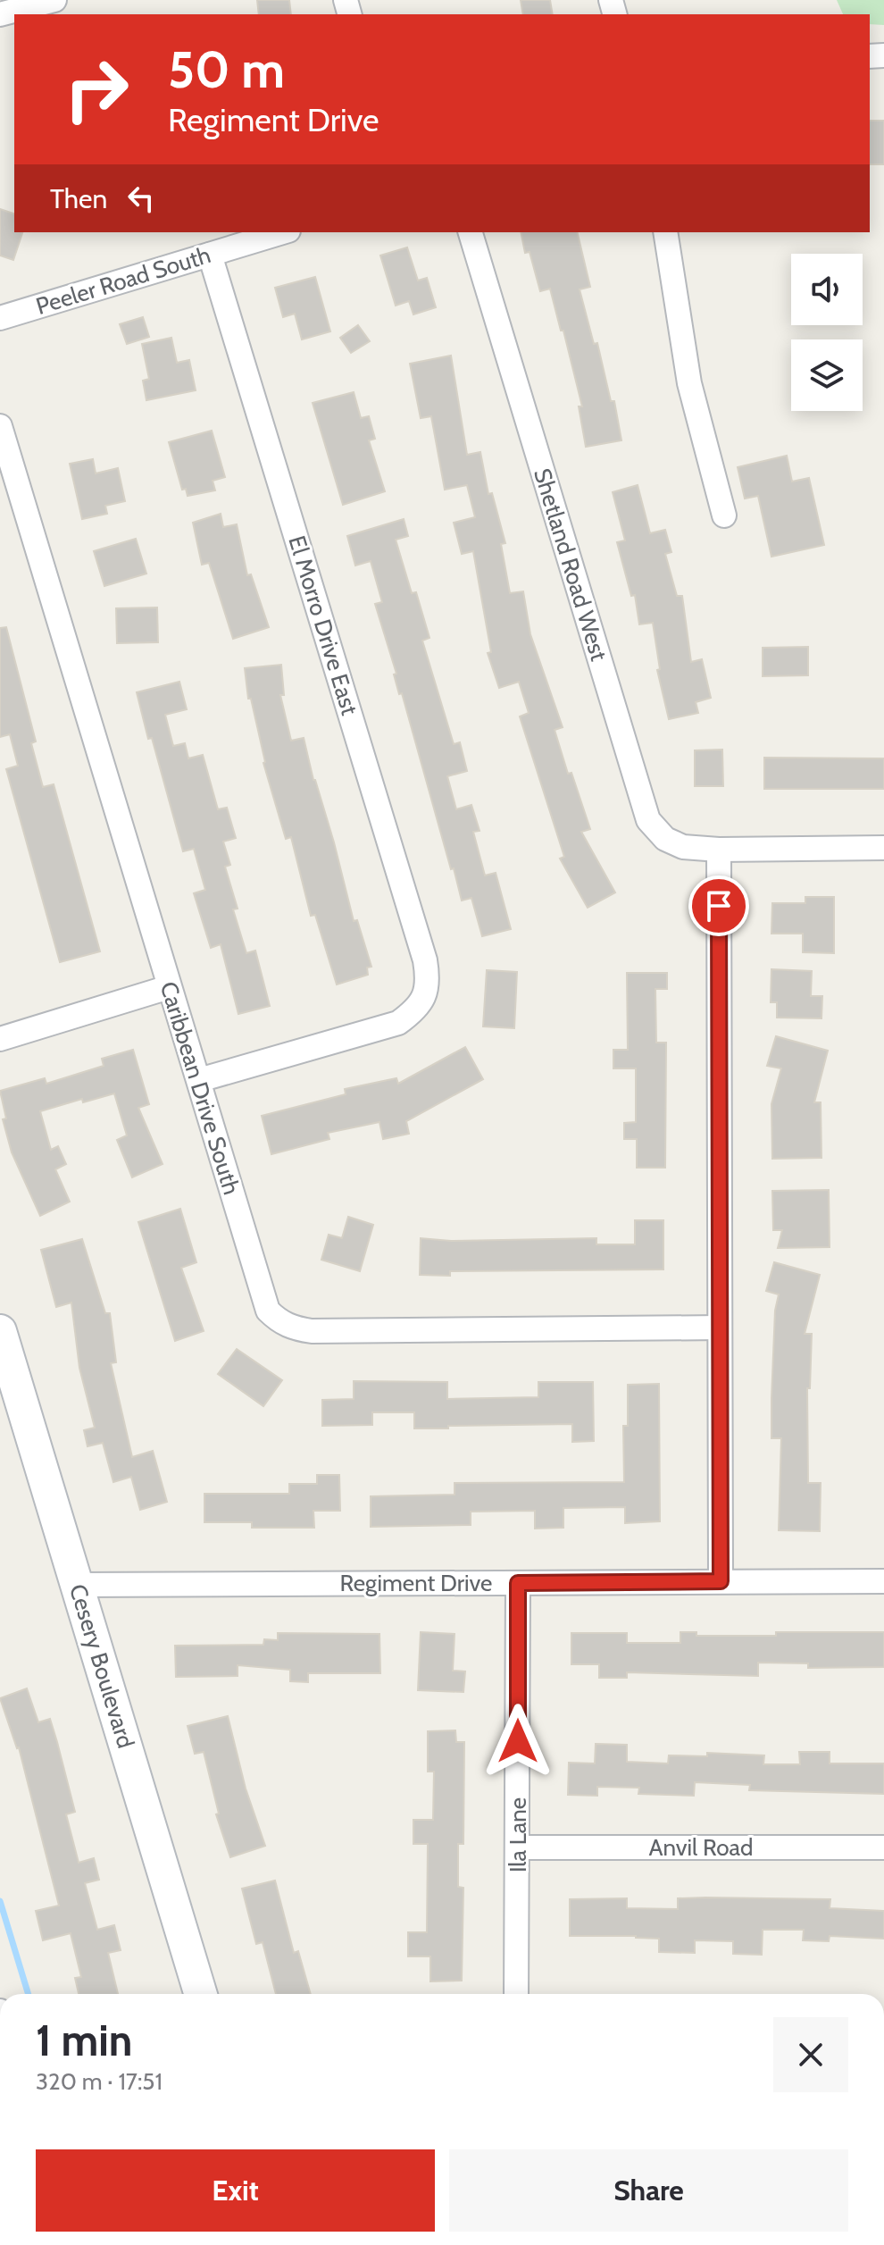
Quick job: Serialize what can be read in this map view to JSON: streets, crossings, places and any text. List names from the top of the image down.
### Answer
{
  "streets": {
    "main road": ["Cesery Boulevard"],
    "street": [
      "Peeler Road South",
      "Shetland Road West",
      "El Morro Drive East",
      "Caribbean Drive South",
      "Regiment Drive",
      "Ila Lane",
      "Anvil Road"
    ]
  },
  "crossings": [
    ["Peeler Road South", "El Morro Drive East"],
    ["El Morro Drive East", "Caribbean Drive South"],
    ["Regiment Drive", "Cesery Boulevard"],
    ["Regiment Drive", "Ila Lane"],
    ["Ila Lane", "Anvil Road"]
  ],
  "page": {
    "turn": ["50 m", "Regiment Drive"],
    "then": "Then",
    "heading": ["1 min", "320 m · 17:51"],
    "buttons": ["Exit", "Share"]
  }
}
